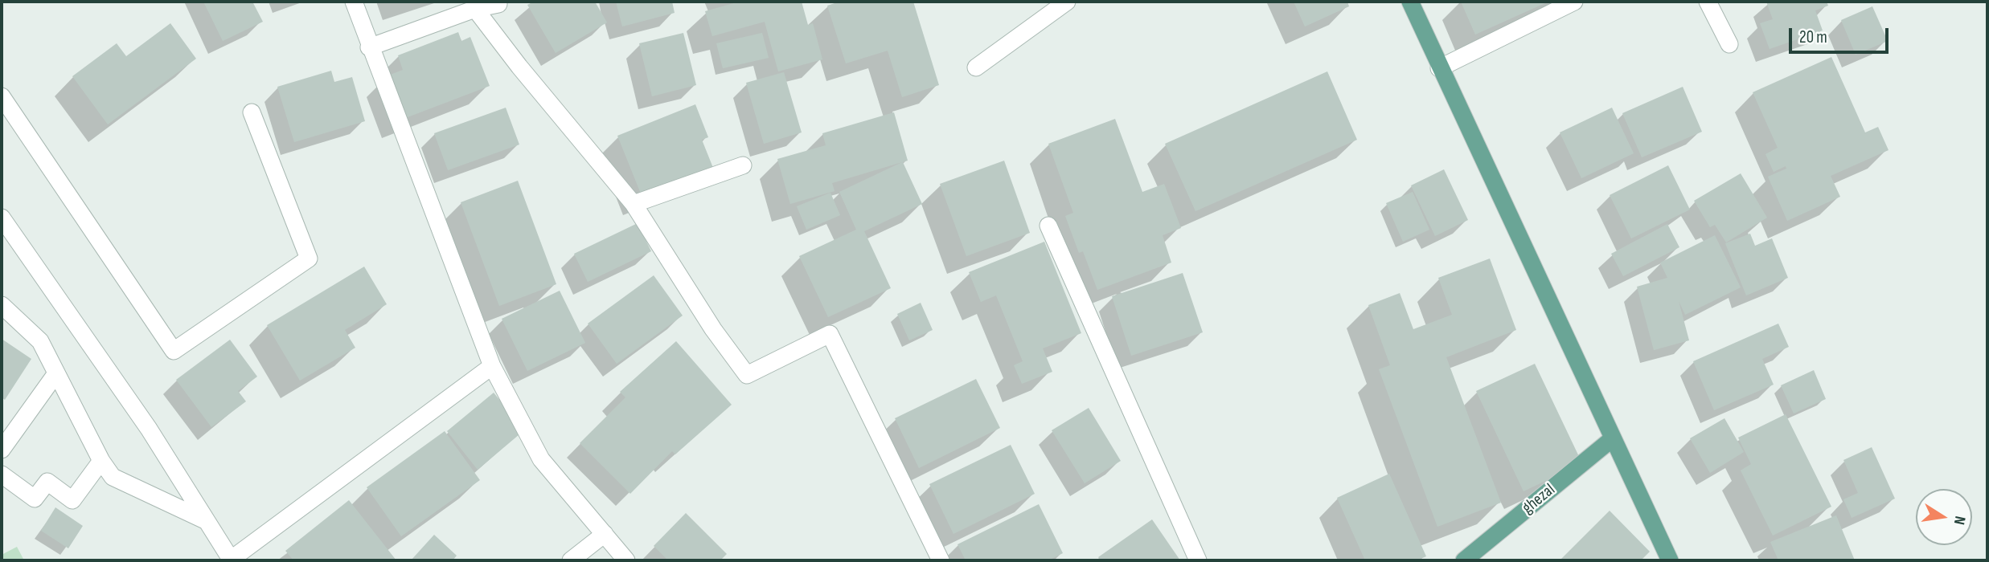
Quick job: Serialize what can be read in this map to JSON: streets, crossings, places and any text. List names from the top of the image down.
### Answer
{
  "streets": {
    "main road": ["ghezal"]
  },
  "scale_bar": "20 m",
  "north": "right"
}
